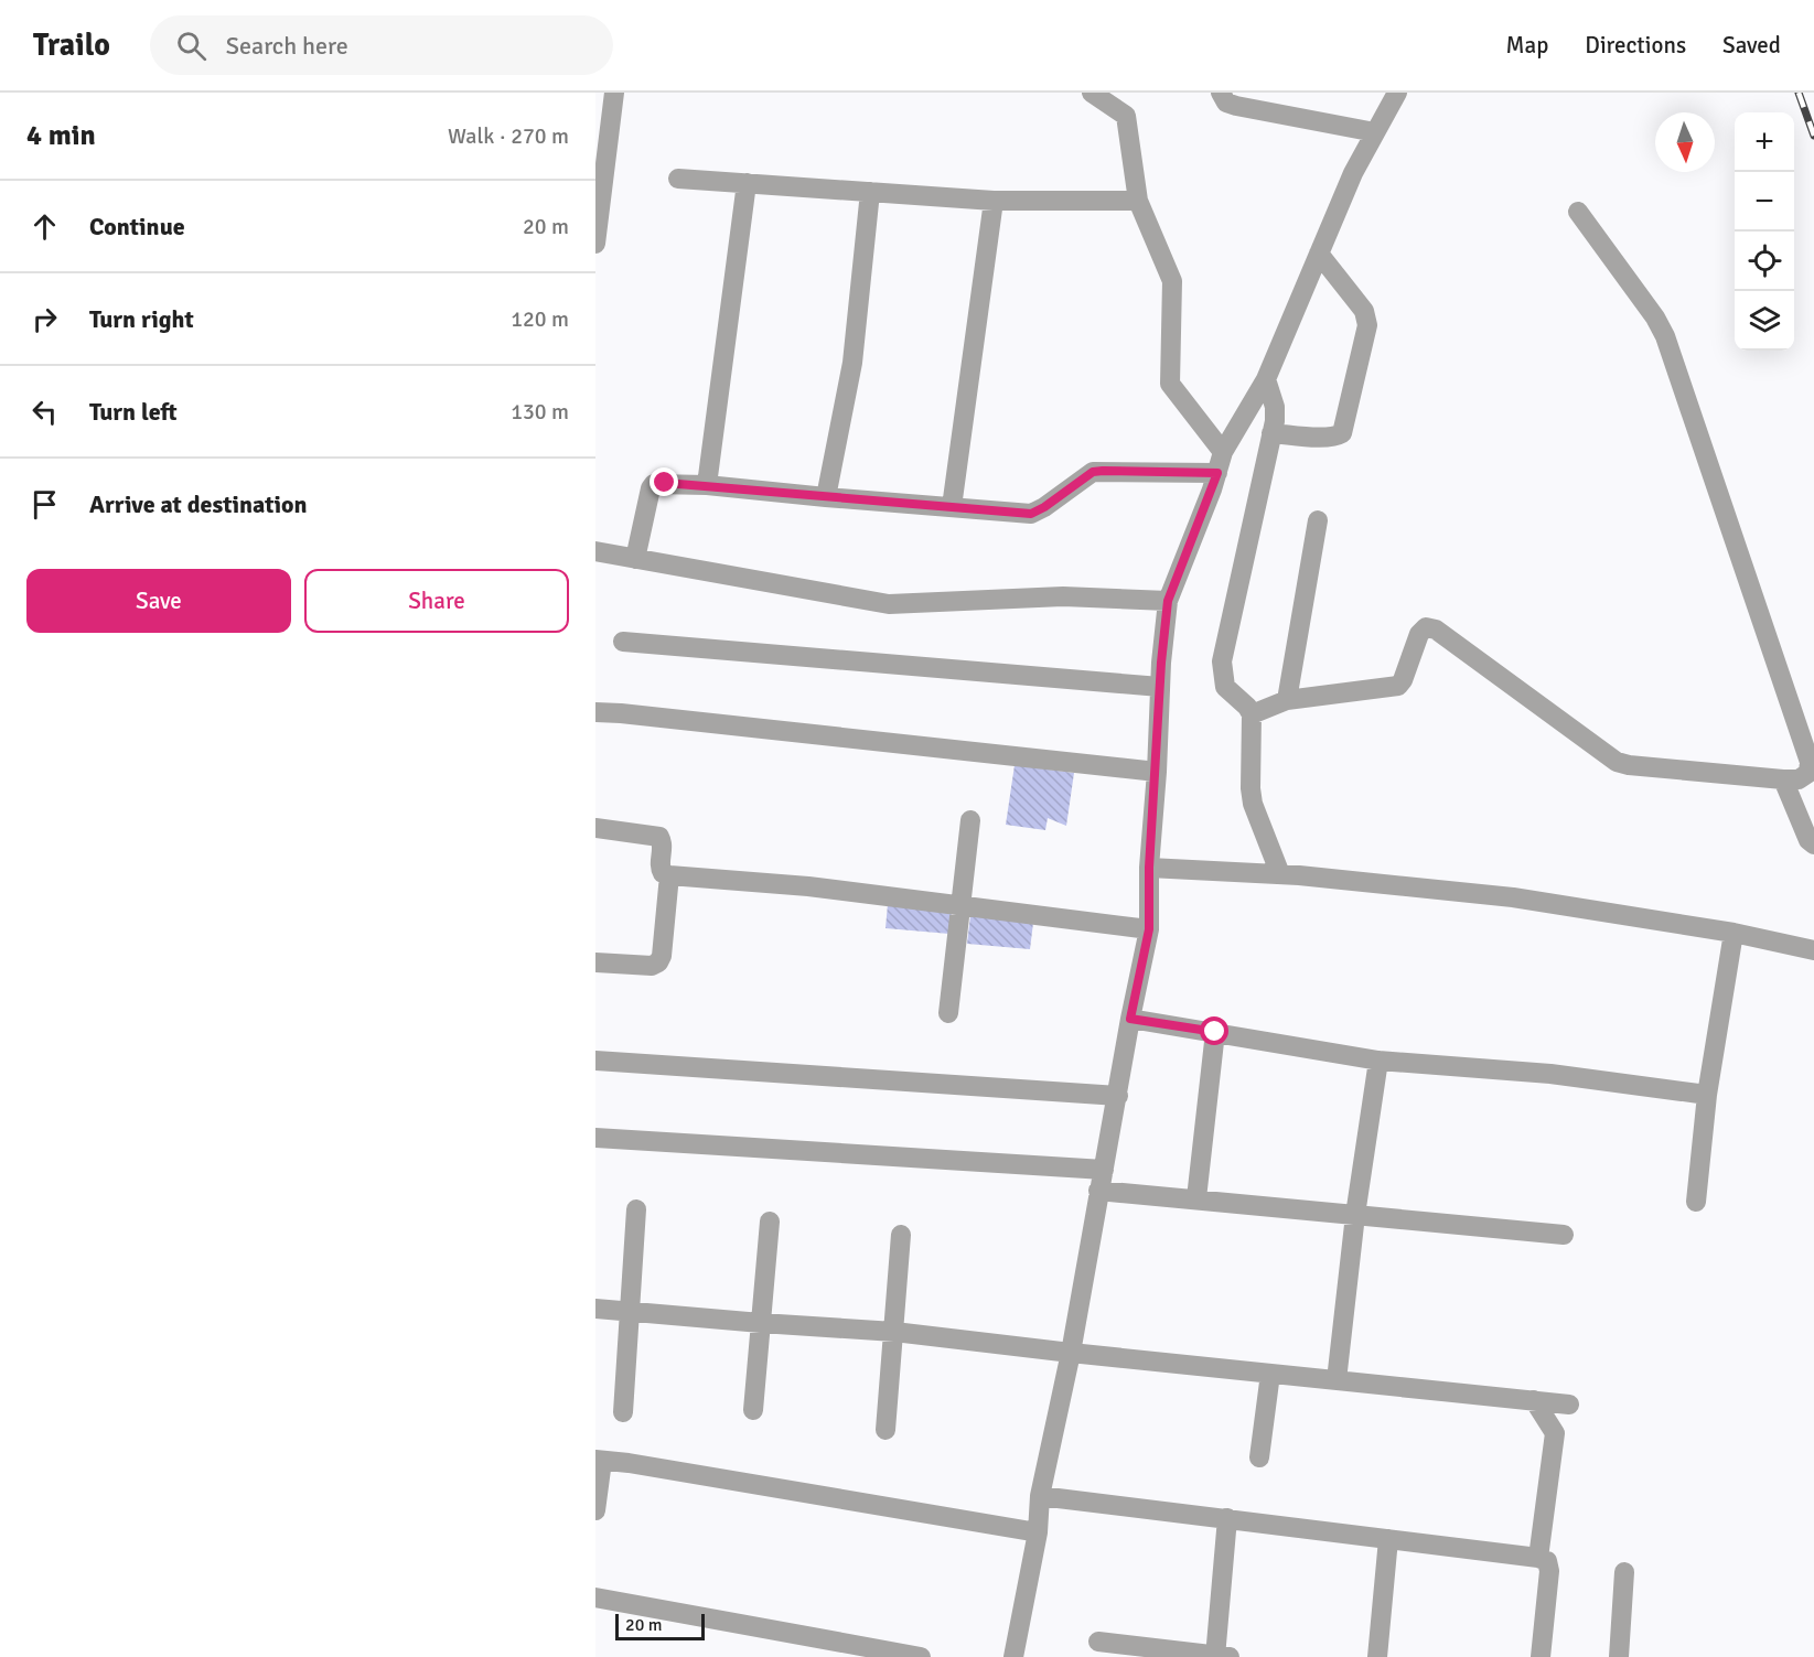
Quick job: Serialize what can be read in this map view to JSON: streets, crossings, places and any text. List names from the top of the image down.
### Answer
{
  "scale_bar": "20 m",
  "north": "bottom",
  "page": {
    "header": "Trailo",
    "search": "Search here",
    "nav": ["Map", "Directions", "Saved"],
    "heading": ["4 min", "Walk · 270 m"],
    "map_buttons": ["+", "−"],
    "list": [
      ["Continue", "20 m"],
      ["Turn right", "120 m"],
      ["Turn left", "130 m"],
      "Arrive at destination"
    ],
    "buttons": ["Save", "Share"],
    "scale": "20 m"
  }
}
